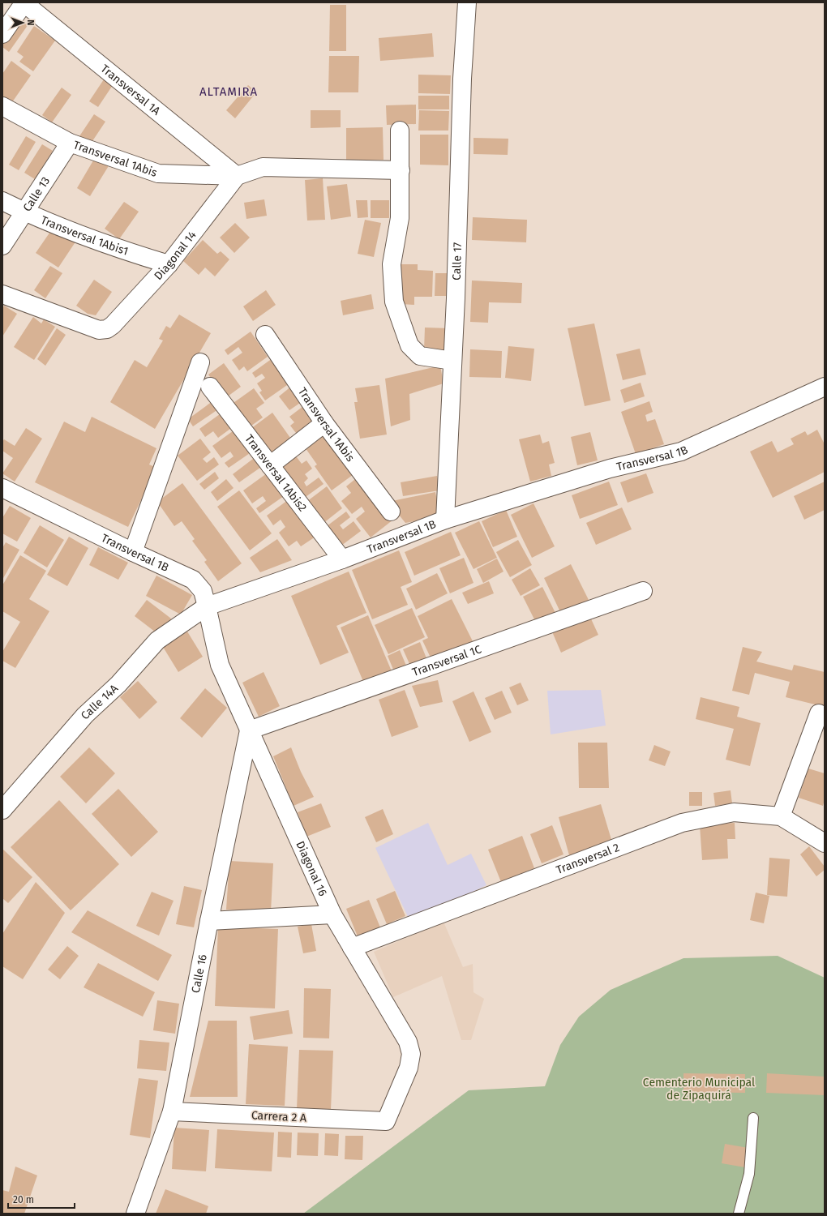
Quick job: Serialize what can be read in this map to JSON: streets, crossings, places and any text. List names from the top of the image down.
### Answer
{
  "streets": {
    "street": [
      "Transversal 1A",
      "Transversal 1Abis",
      "Calle 13",
      "Transversal 1Abis1",
      "Diagonal 14",
      "Calle 17",
      "Transversal 1B",
      "Transversal 1Abis2",
      "Transversal 1C",
      "Calle 14A",
      "Transversal 2",
      "Diagonal 16",
      "Calle 16",
      "Carrera 2 A"
    ]
  },
  "crossings": [
    ["Transversal 1A", "Transversal 1Abis"],
    ["Transversal 1A", "Diagonal 14"],
    ["Transversal 1Abis", "Calle 13"],
    ["Transversal 1Abis", "Diagonal 14"],
    ["Calle 13", "Transversal 1Abis1"],
    ["Transversal 1Abis1", "Diagonal 14"],
    ["Calle 17", "Transversal 1B"],
    ["Transversal 1B", "Transversal 1Abis2"],
    ["Transversal 1B", "Calle 14A"],
    ["Transversal 1B", "Diagonal 16"],
    ["Transversal 1C", "Diagonal 16"],
    ["Transversal 1C", "Calle 16"],
    ["Calle 14A", "Diagonal 16"],
    ["Transversal 2", "Diagonal 16"],
    ["Diagonal 16", "Calle 16"],
    ["Diagonal 16", "Carrera 2 A"],
    ["Calle 16", "Carrera 2 A"]
  ],
  "districts": ["ALTAMIRA"],
  "parks": ["Cementerio Municipal de Zipaquirá"],
  "scale_bar": "20 m",
  "north": "right"
}
